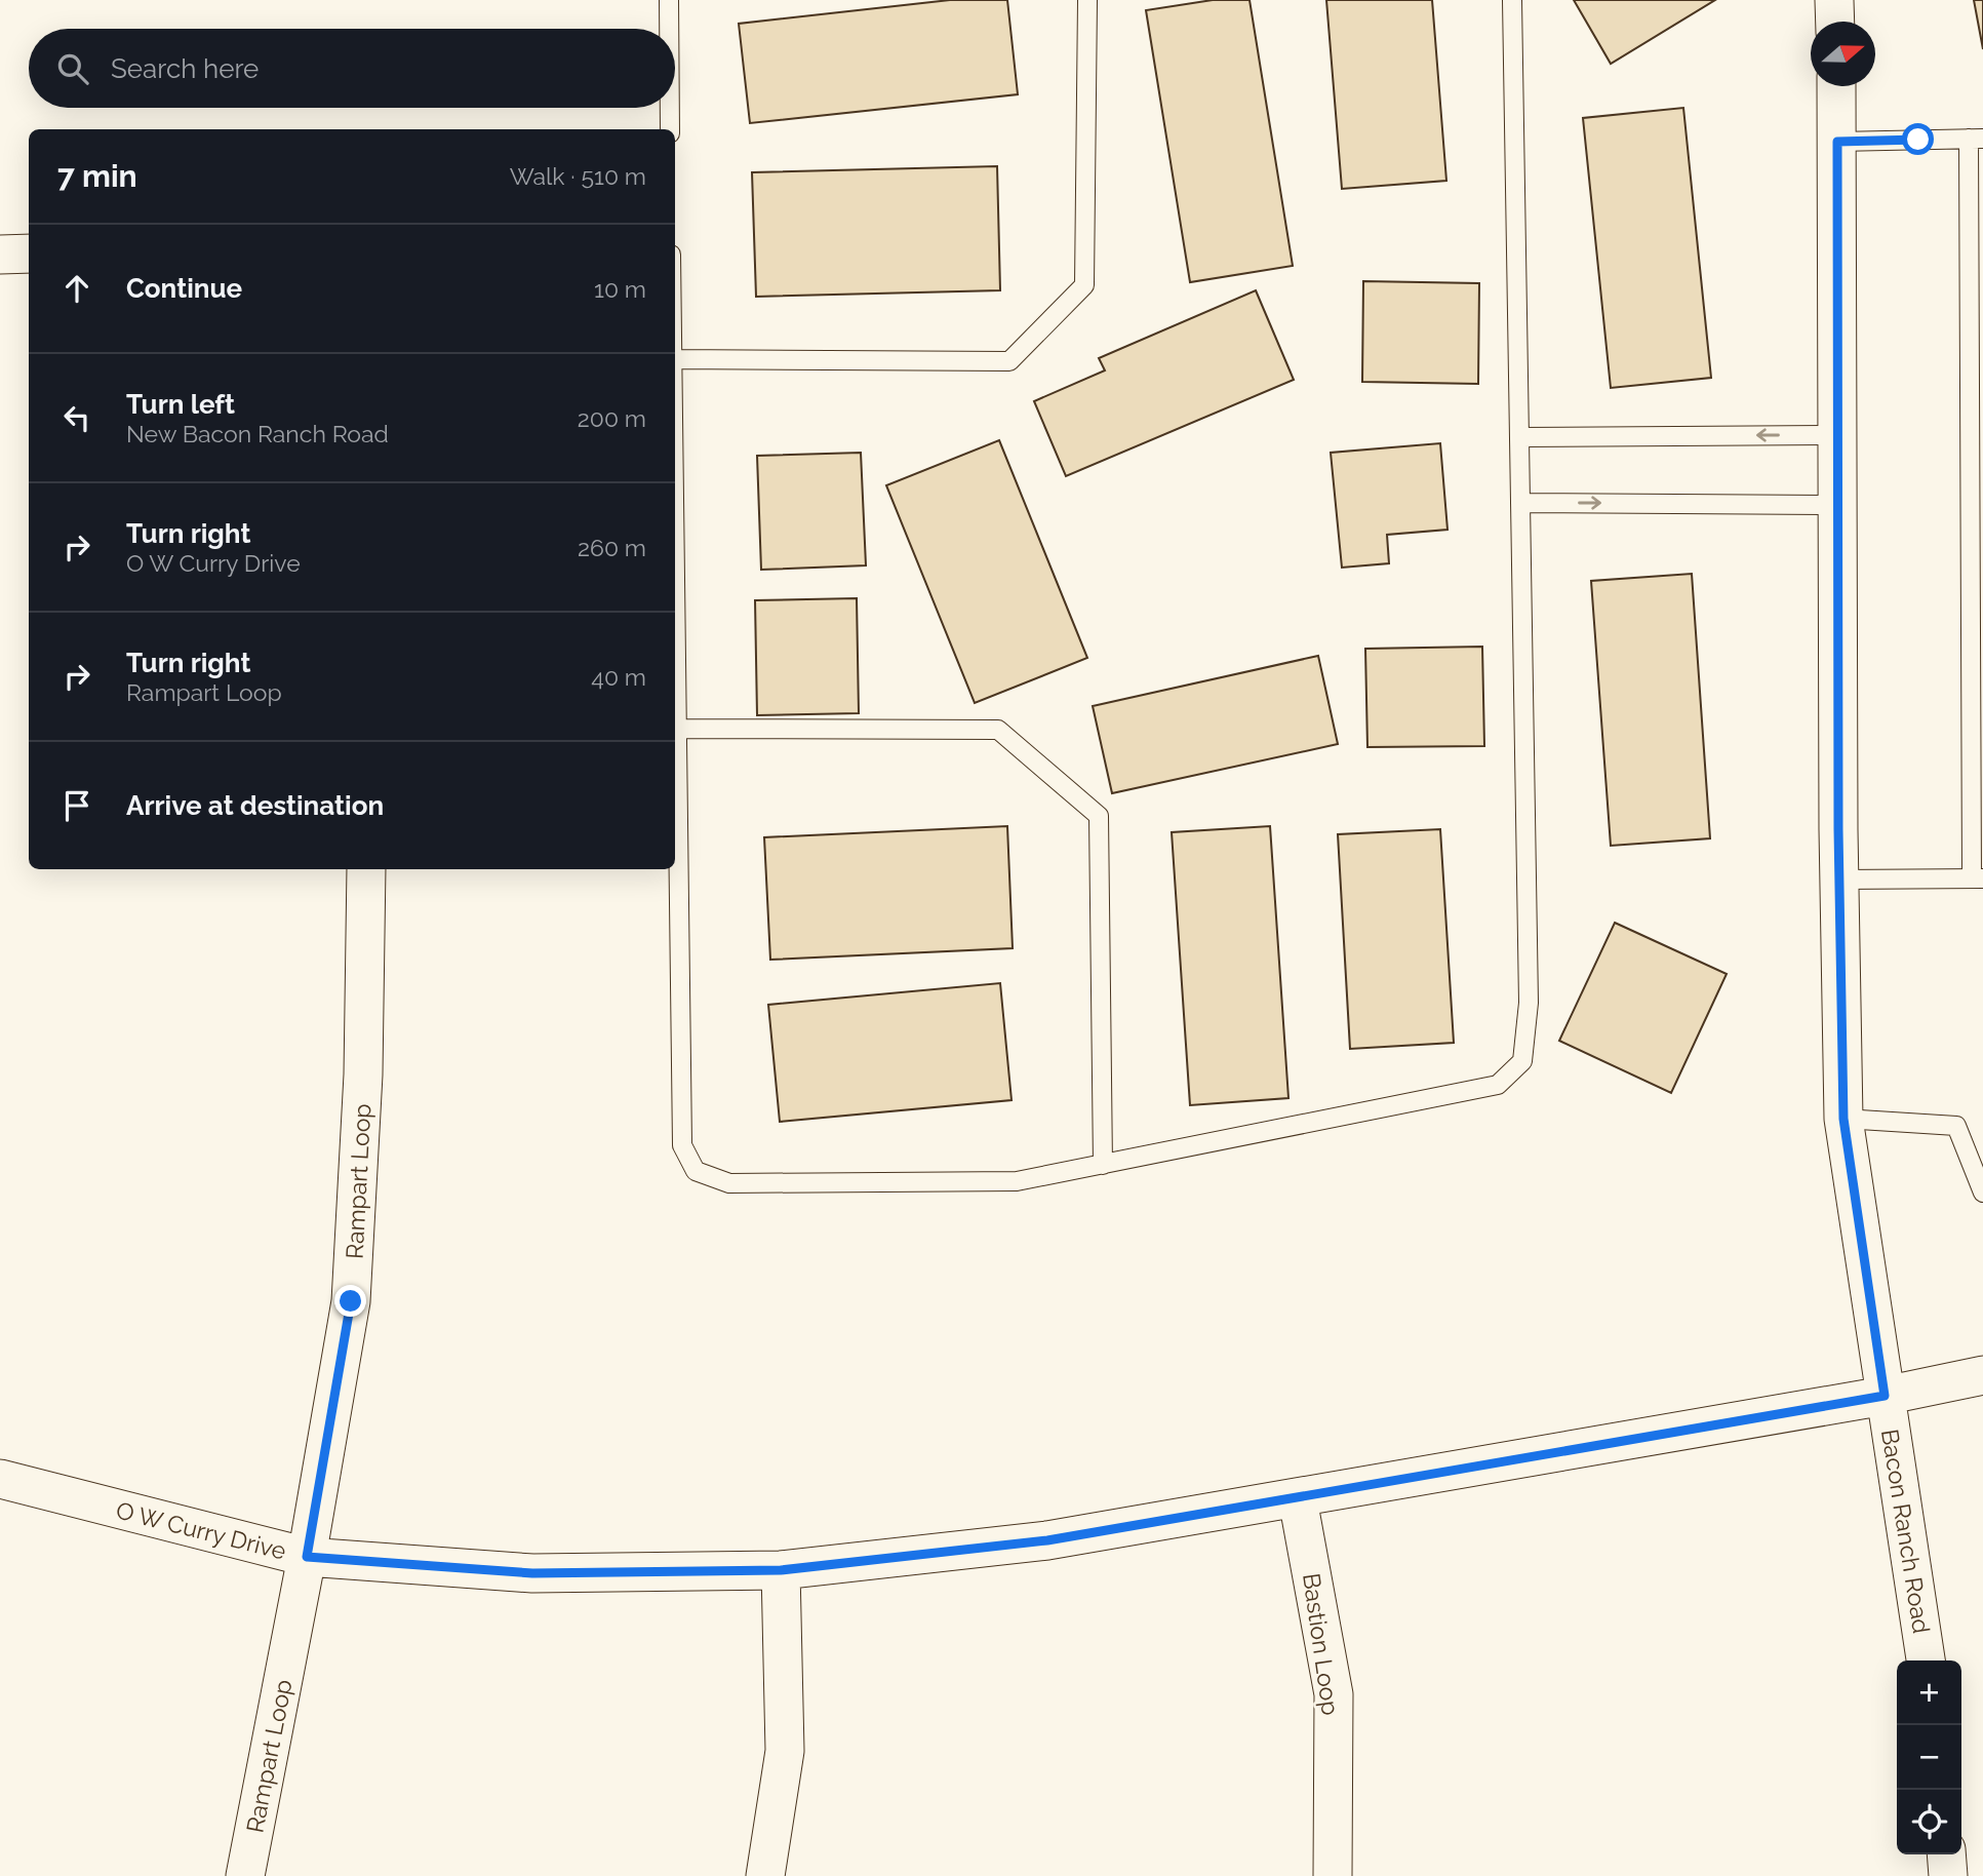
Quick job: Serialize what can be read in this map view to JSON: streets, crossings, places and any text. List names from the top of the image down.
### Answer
{
  "streets": {
    "street": [
      "Rampart Loop",
      "O W Curry Drive",
      "Bacon Ranch Road",
      "Bastion Loop"
    ]
  },
  "crossings": [
    ["Rampart Loop", "O W Curry Drive"],
    ["O W Curry Drive", "Bacon Ranch Road"],
    ["O W Curry Drive", "Bastion Loop"]
  ],
  "north": "right",
  "page": {
    "search": "Search here",
    "heading": ["7 min", "Walk · 510 m"],
    "list": [
      ["Continue", "10 m"],
      ["Turn left", "New Bacon Ranch Road", "200 m"],
      ["Turn right", "O W Curry Drive", "260 m"],
      ["Turn right", "Rampart Loop", "40 m"],
      "Arrive at destination"
    ],
    "map_buttons": ["+", "−"]
  }
}
